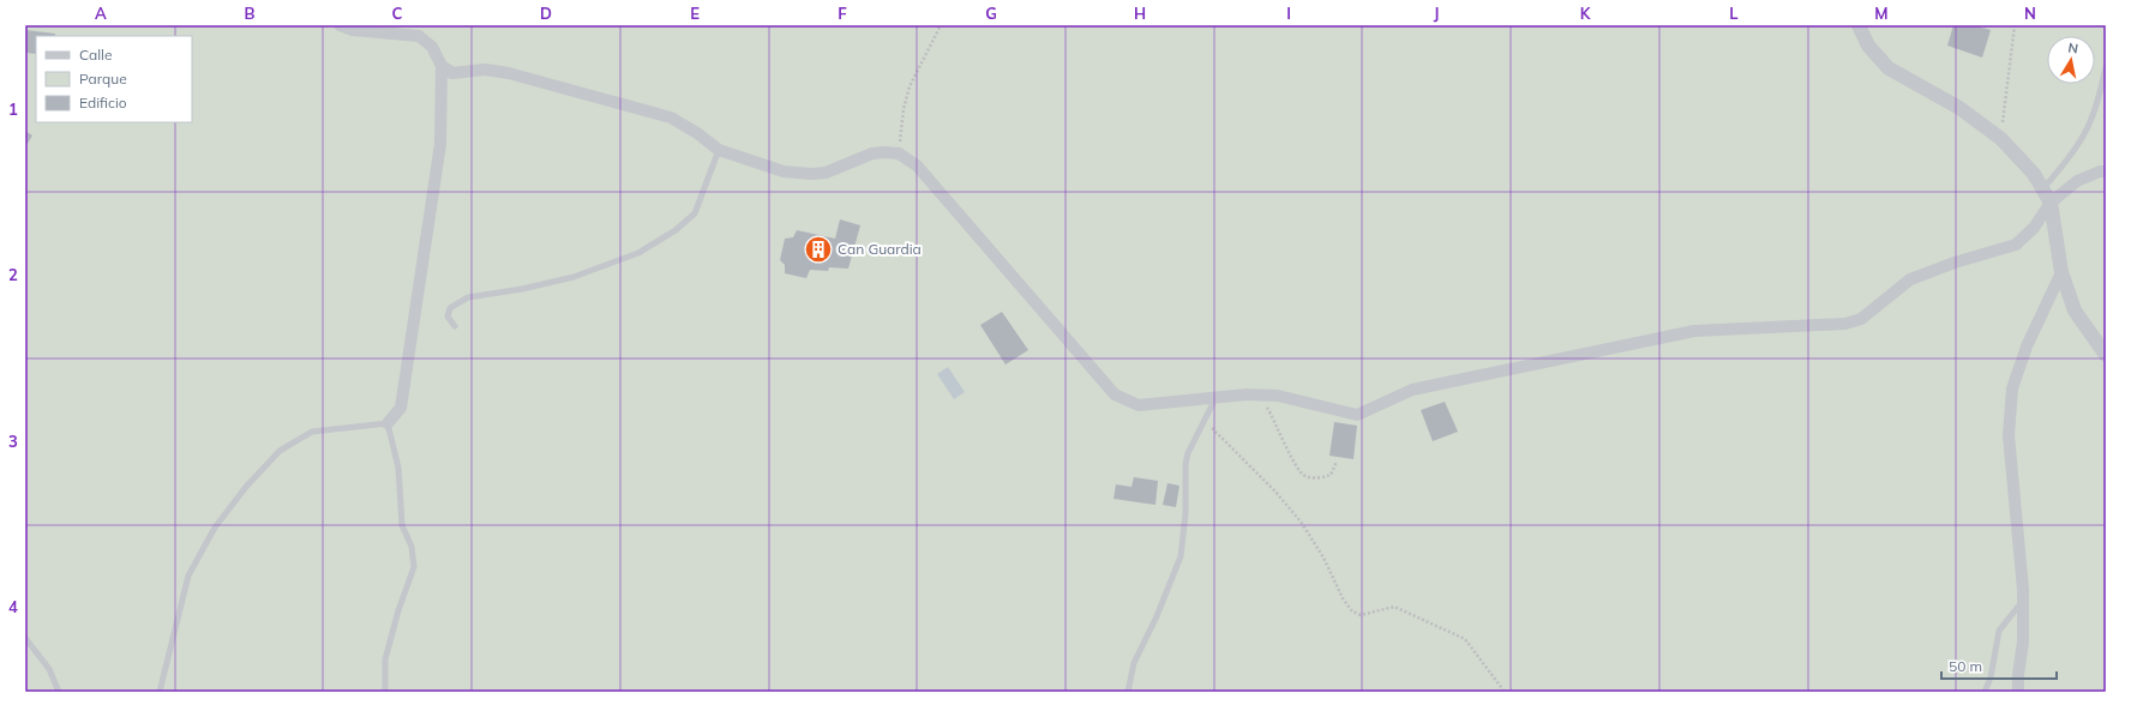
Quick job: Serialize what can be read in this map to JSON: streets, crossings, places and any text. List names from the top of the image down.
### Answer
{
  "places": {
    "building": ["Can Guardia"]
  },
  "legend": ["Calle", "Parque", "Edificio"],
  "scale_bar": "50 m",
  "north": "top",
  "grid": {
    "columns": [
      "A",
      "B",
      "C",
      "D",
      "E",
      "F",
      "G",
      "H",
      "I",
      "J",
      "K",
      "L",
      "M",
      "N"
    ],
    "rows": [
      "1",
      "2",
      "3",
      "4"
    ]
  }
}
